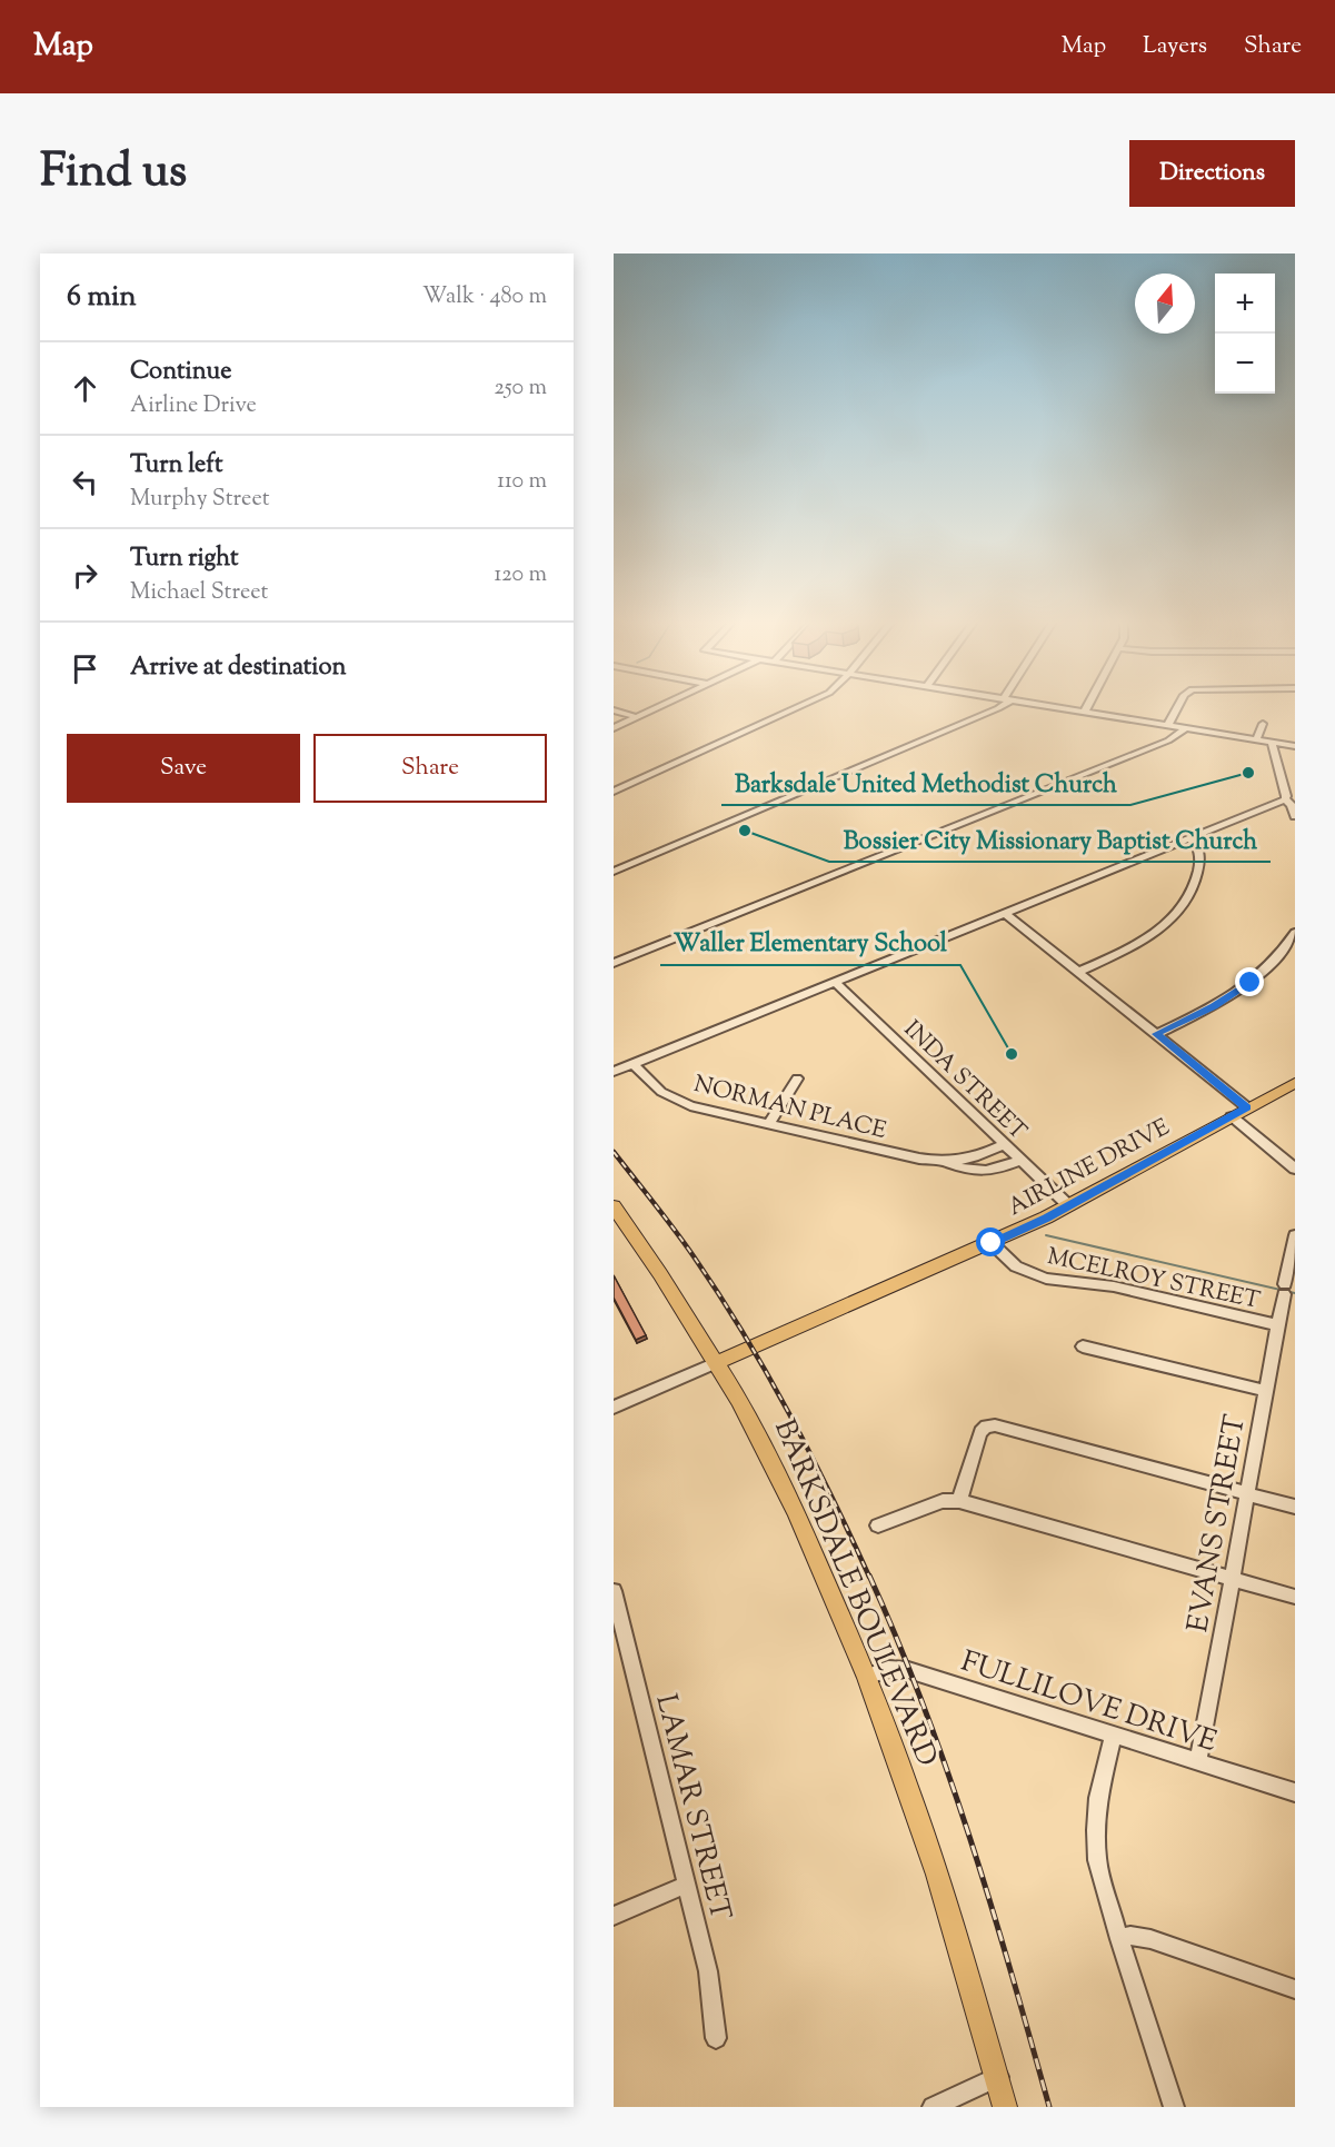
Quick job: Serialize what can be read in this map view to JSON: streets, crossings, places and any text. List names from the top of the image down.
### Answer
{
  "streets": {
    "main road": ["AIRLINE DRIVE", "BARKSDALE BOULEVARD"],
    "street": [
      "INDA STREET",
      "NORMAN PLACE",
      "MCELROY STREET",
      "EVANS STREET",
      "FULLILOVE DRIVE",
      "LAMAR STREET"
    ]
  },
  "crossings": [
    ["INDA STREET", "NORMAN PLACE"],
    ["INDA STREET", "AIRLINE DRIVE"],
    ["AIRLINE DRIVE", "MCELROY STREET"],
    ["AIRLINE DRIVE", "BARKSDALE BOULEVARD"],
    ["MCELROY STREET", "EVANS STREET"],
    ["EVANS STREET", "FULLILOVE DRIVE"],
    ["BARKSDALE BOULEVARD", "FULLILOVE DRIVE"]
  ],
  "places": ["Barksdale United Methodist Church", "Bossier City Missionary Baptist Church", "Waller Elementary School"],
  "north": "top",
  "page": {
    "header": "Map",
    "nav": ["Map", "Layers", "Share"],
    "title": "Find us",
    "buttons": [
      "Directions",
      ["Save", "Share"]
    ],
    "heading": ["6 min", "Walk · 480 m"],
    "map_buttons": ["+", "−"],
    "list": [
      ["Continue", "Airline Drive", "250 m"],
      ["Turn left", "Murphy Street", "110 m"],
      ["Turn right", "Michael Street", "120 m"],
      "Arrive at destination"
    ]
  }
}
